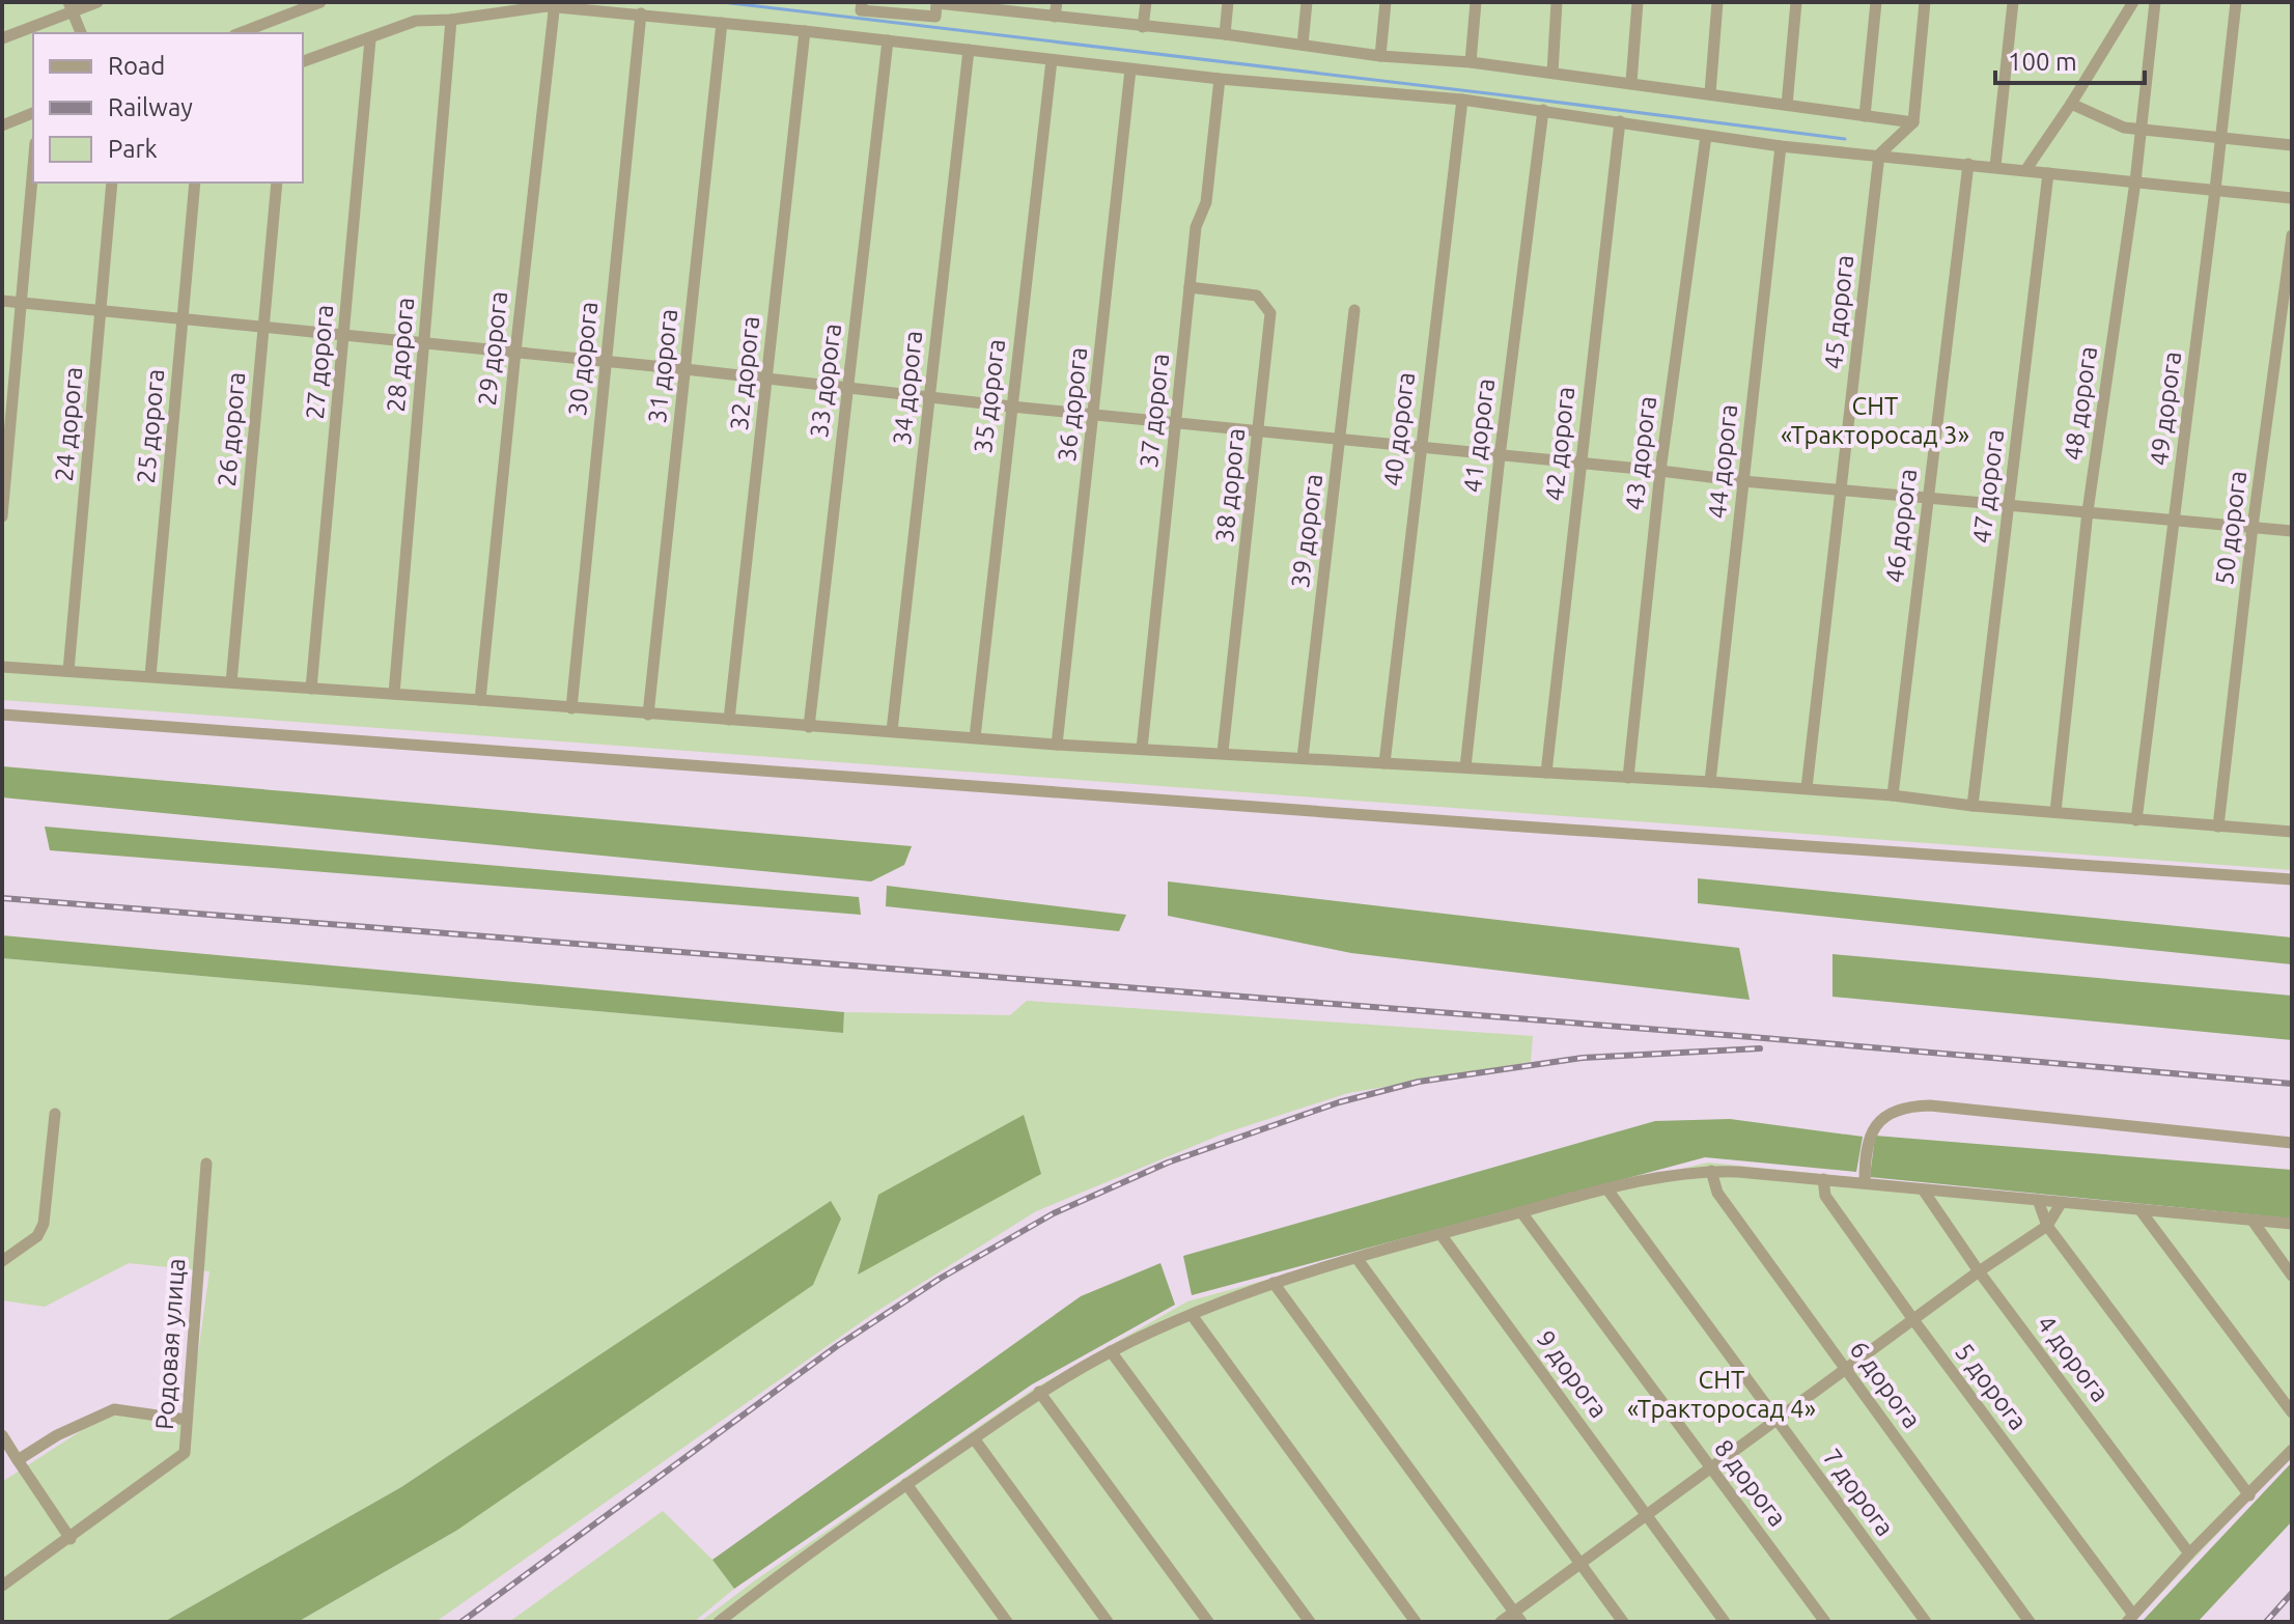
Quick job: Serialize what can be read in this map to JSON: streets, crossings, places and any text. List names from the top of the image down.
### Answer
{
  "streets": {
    "street": [
      "45 дорога",
      "29 дорога",
      "28 дорога",
      "30 дорога",
      "27 дорога",
      "31 дорога",
      "32 дорога",
      "33 дорога",
      "34 дорога",
      "35 дорога",
      "48 дорога",
      "36 дорога",
      "49 дорога",
      "37 дорога",
      "24 дорога",
      "25 дорога",
      "26 дорога",
      "40 дорога",
      "41 дорога",
      "42 дорога",
      "43 дорога",
      "44 дорога",
      "38 дорога",
      "47 дорога",
      "46 дорога",
      "50 дорога",
      "39 дорога",
      "Родовая улица",
      "4 дорога",
      "9 дорога",
      "6 дорога",
      "5 дорога",
      "8 дорога",
      "7 дорога"
    ]
  },
  "crossings": [
    ["37 дорога", "38 дорога"]
  ],
  "parks": ["СНТ «Тракторосад 3»", "СНТ «Тракторосад 4»"],
  "legend": ["Road", "Railway", "Park"],
  "scale_bar": "100 m"
}
